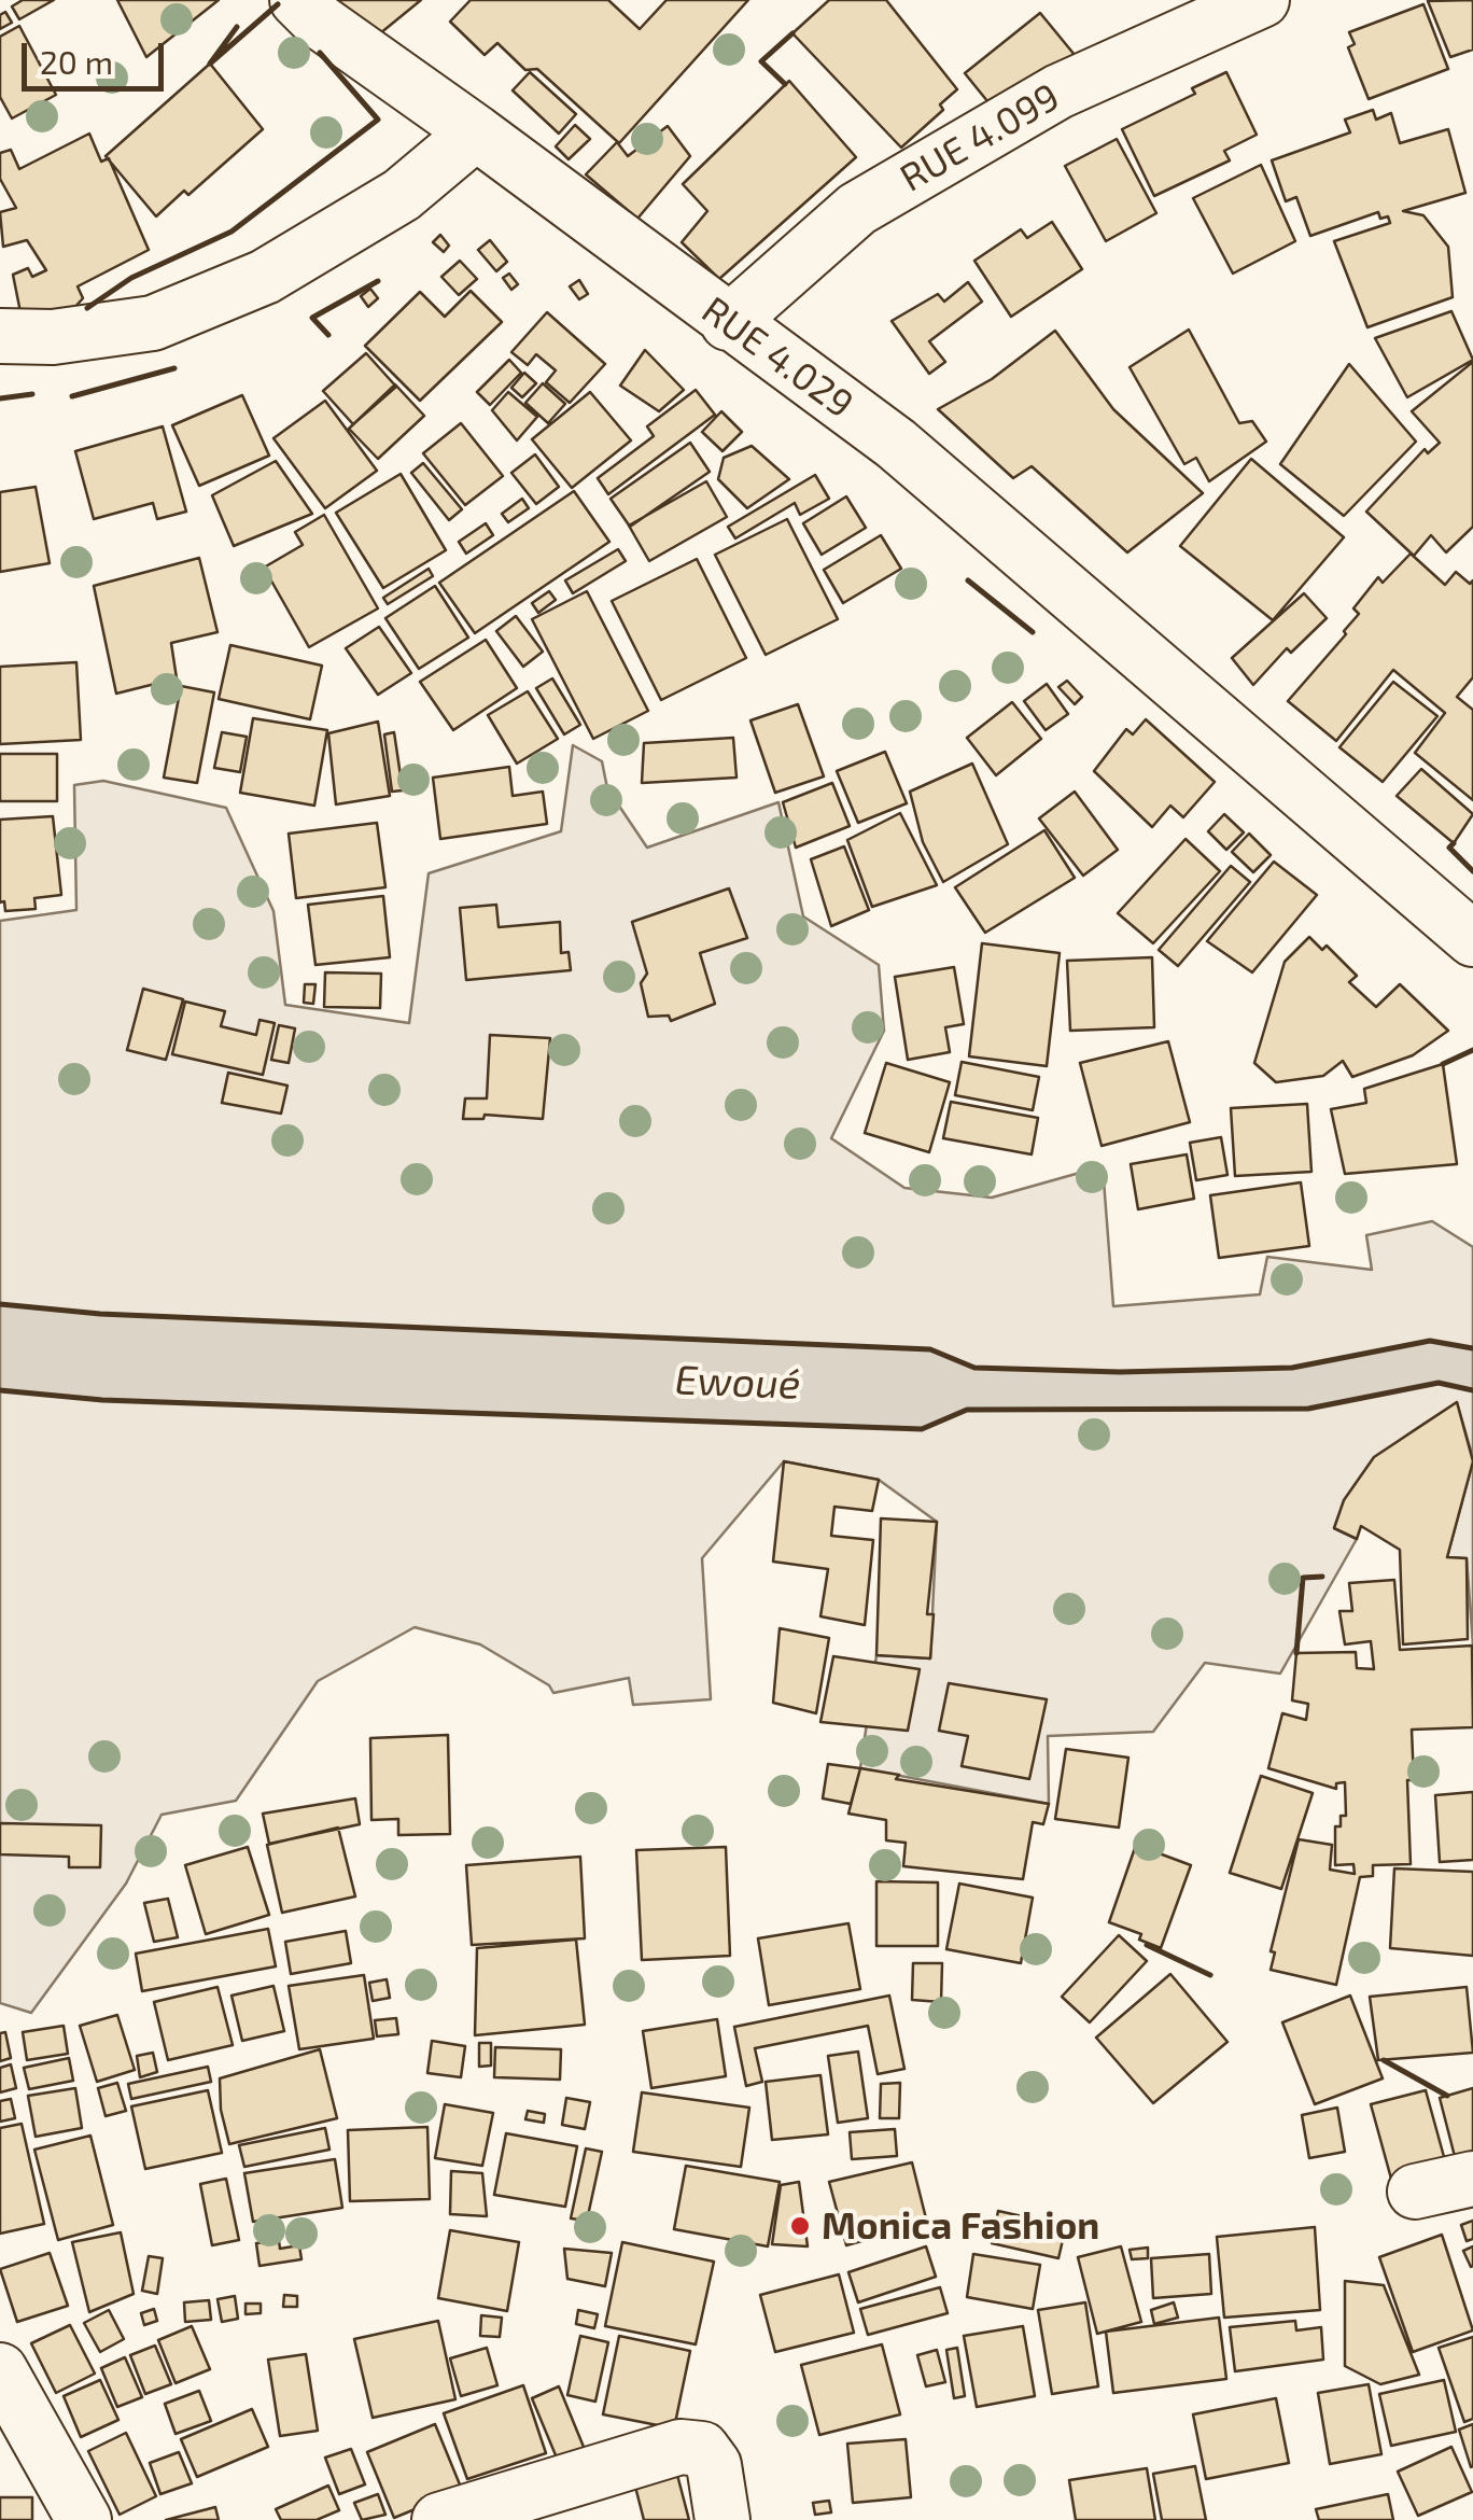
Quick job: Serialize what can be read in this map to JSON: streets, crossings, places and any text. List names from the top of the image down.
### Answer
{
  "streets": {
    "street": ["RUE 4.099", "RUE 4.029"]
  },
  "crossings": [
    ["RUE 4.099", "RUE 4.029"]
  ],
  "water": ["Ewoué"],
  "places": ["Monica Fashion"],
  "scale_bar": "20 m"
}
